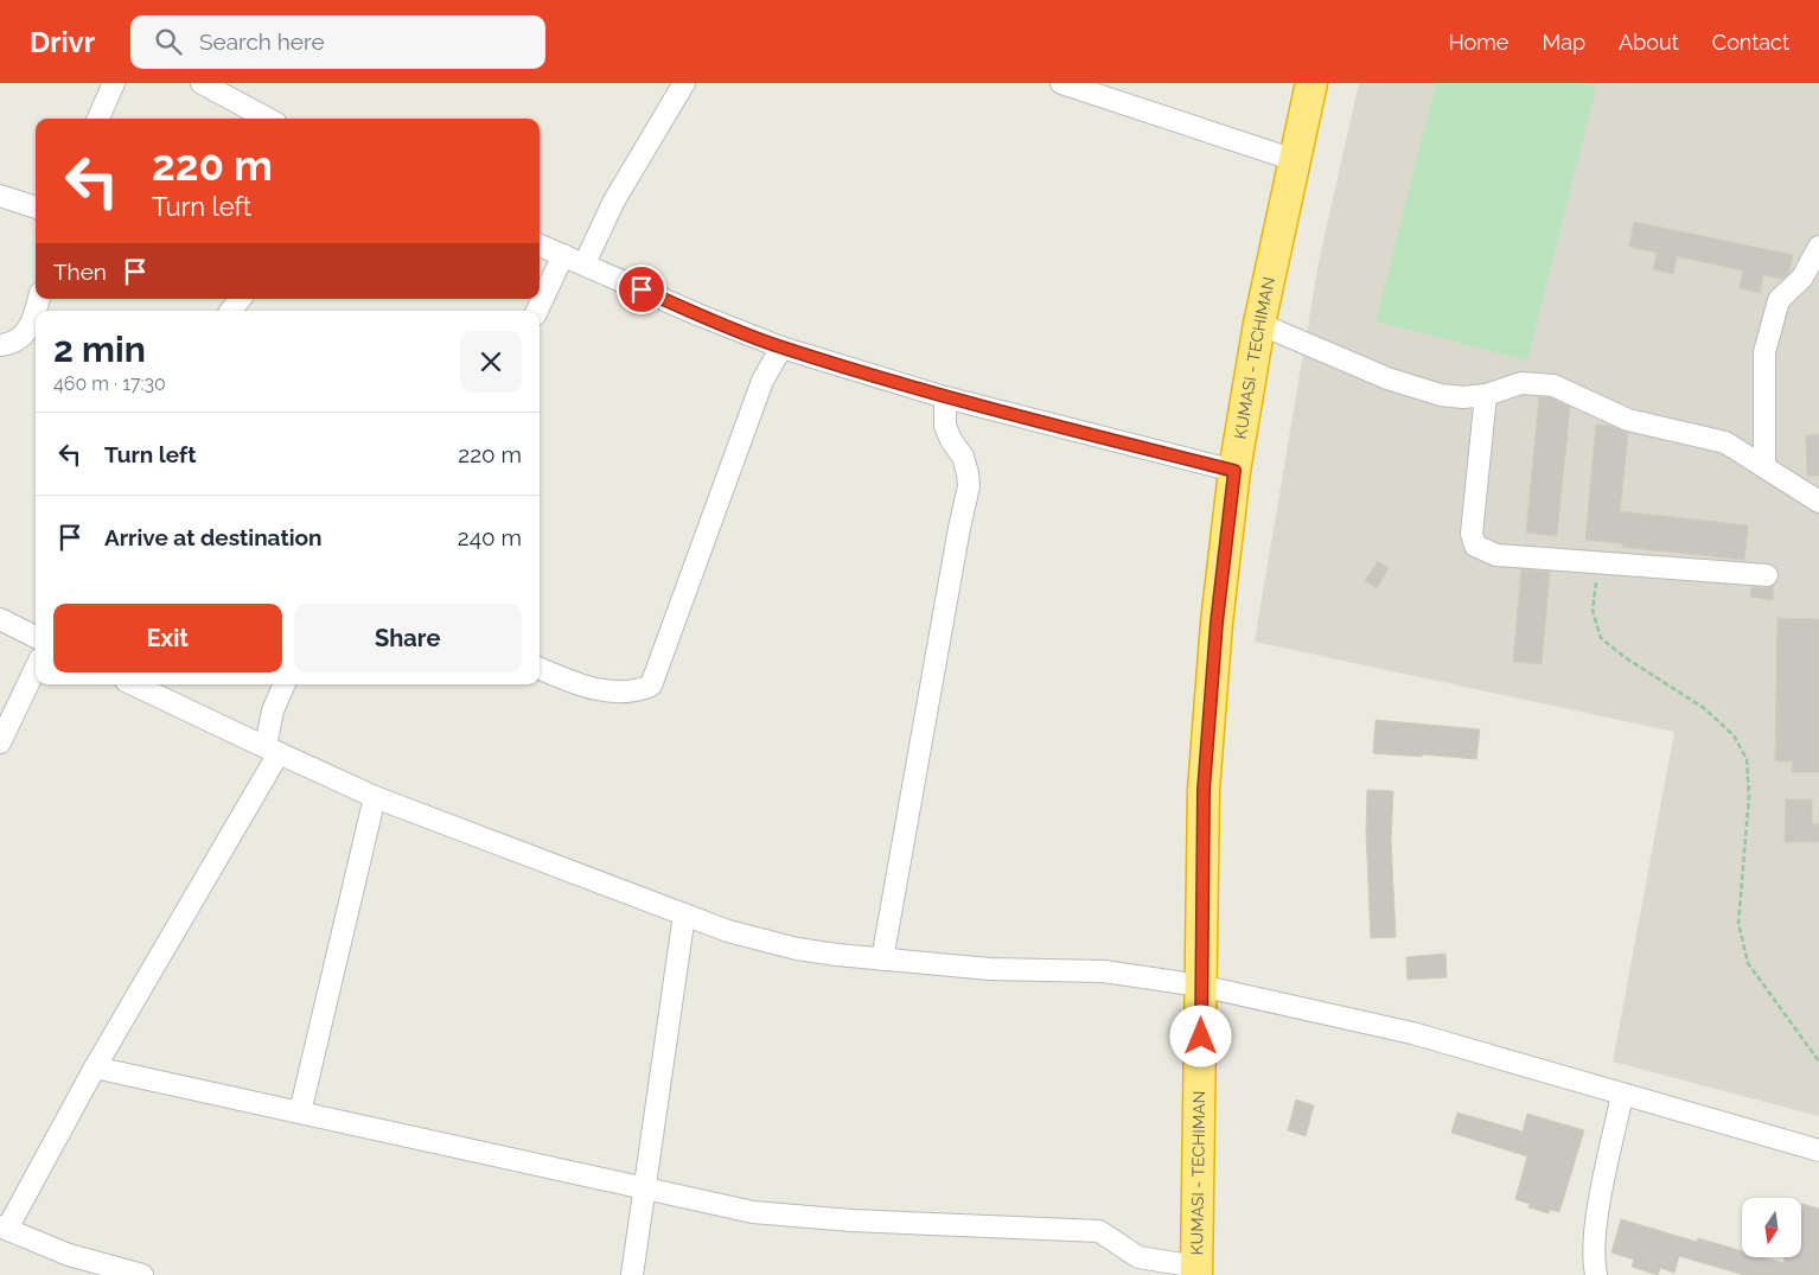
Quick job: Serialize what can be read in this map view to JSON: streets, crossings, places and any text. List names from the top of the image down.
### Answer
{
  "streets": {
    "highway": ["KUMASI - TECHIMAN"]
  },
  "north": "bottom",
  "page": {
    "header": "Drivr",
    "search": "Search here",
    "nav": [
      "Home",
      "Map",
      "About",
      "Contact"
    ],
    "turn": ["220 m", "Turn left"],
    "then": "Then",
    "heading": ["2 min", "460 m · 17:30"],
    "list": [
      {
        "name": "Turn left",
        "value": "220 m"
      },
      {
        "name": "Arrive at destination",
        "value": "240 m"
      }
    ],
    "buttons": ["Exit", "Share"]
  }
}
